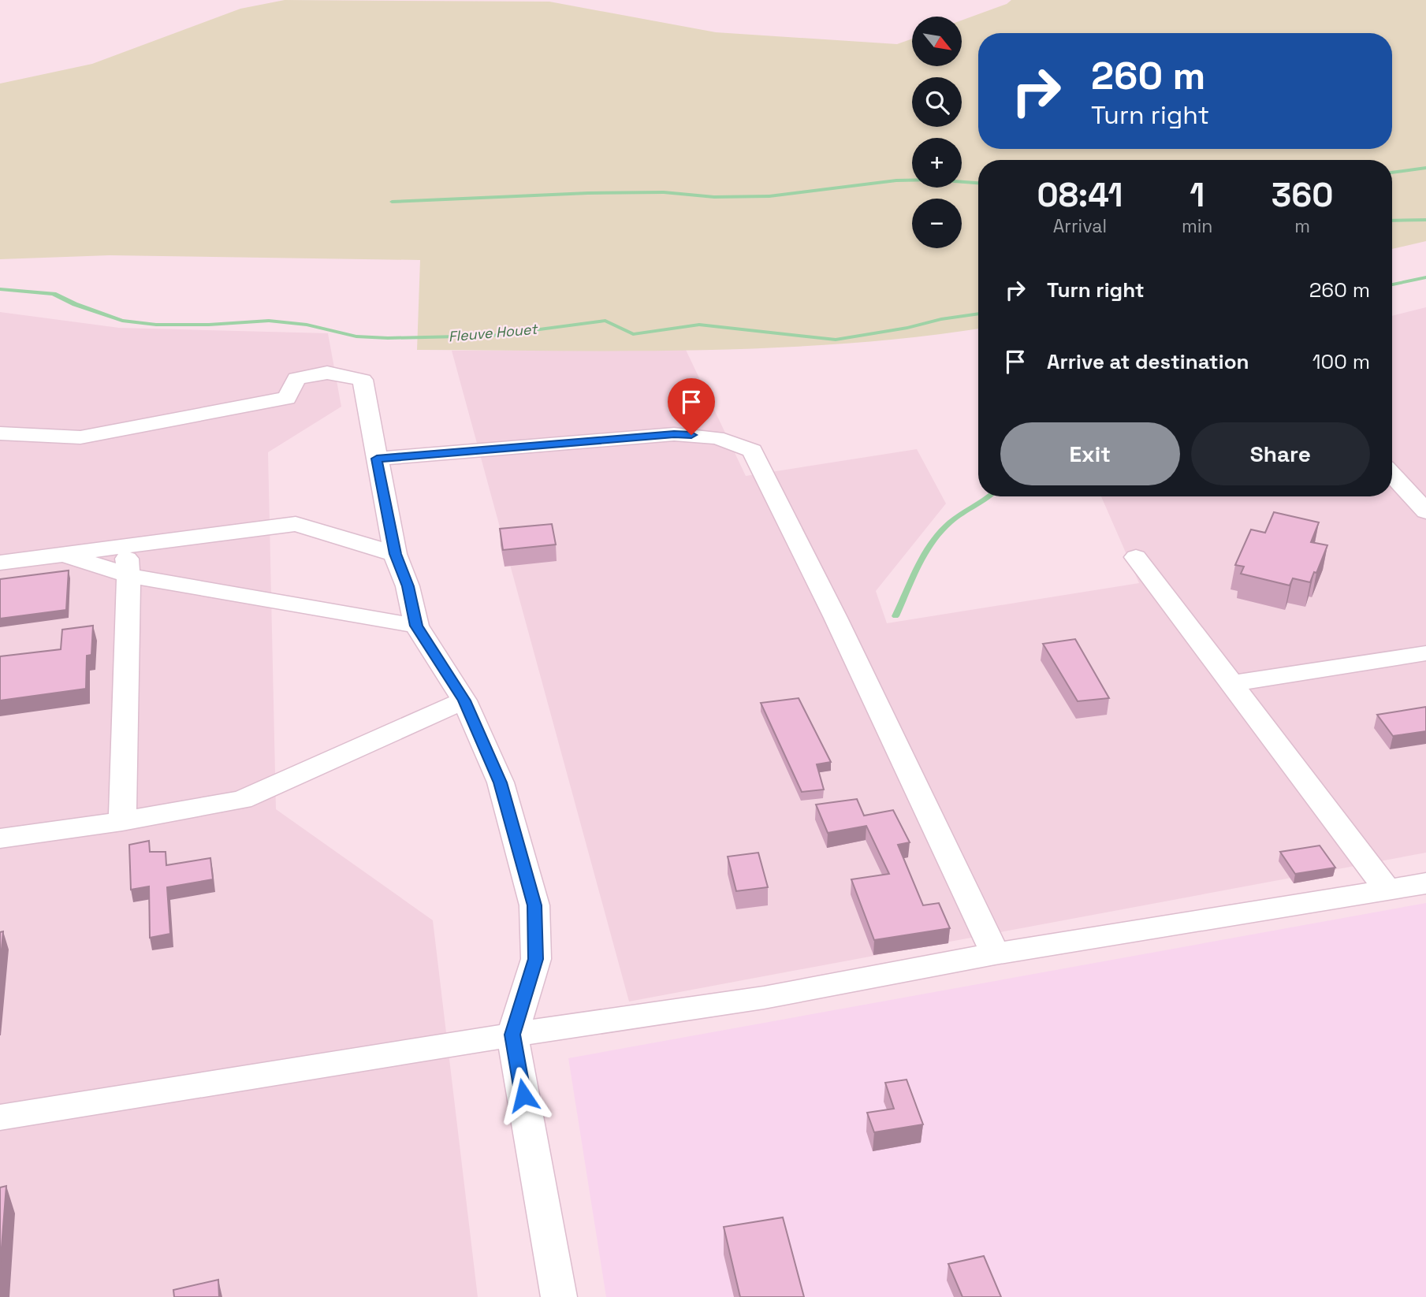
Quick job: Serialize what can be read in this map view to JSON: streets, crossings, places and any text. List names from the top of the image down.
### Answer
{
  "water": ["Fleuve Houet"],
  "north": "bottom right",
  "page": {
    "map_buttons": ["+", "−"],
    "turn": ["260 m", "Turn right"],
    "eta": [
      "08:41",
      "Arrival",
      "1",
      "min",
      "360",
      "m"
    ],
    "list": [
      {
        "name": "Turn right",
        "value": "260 m"
      },
      {
        "name": "Arrive at destination",
        "value": "100 m"
      }
    ],
    "buttons": ["Exit", "Share"]
  }
}
